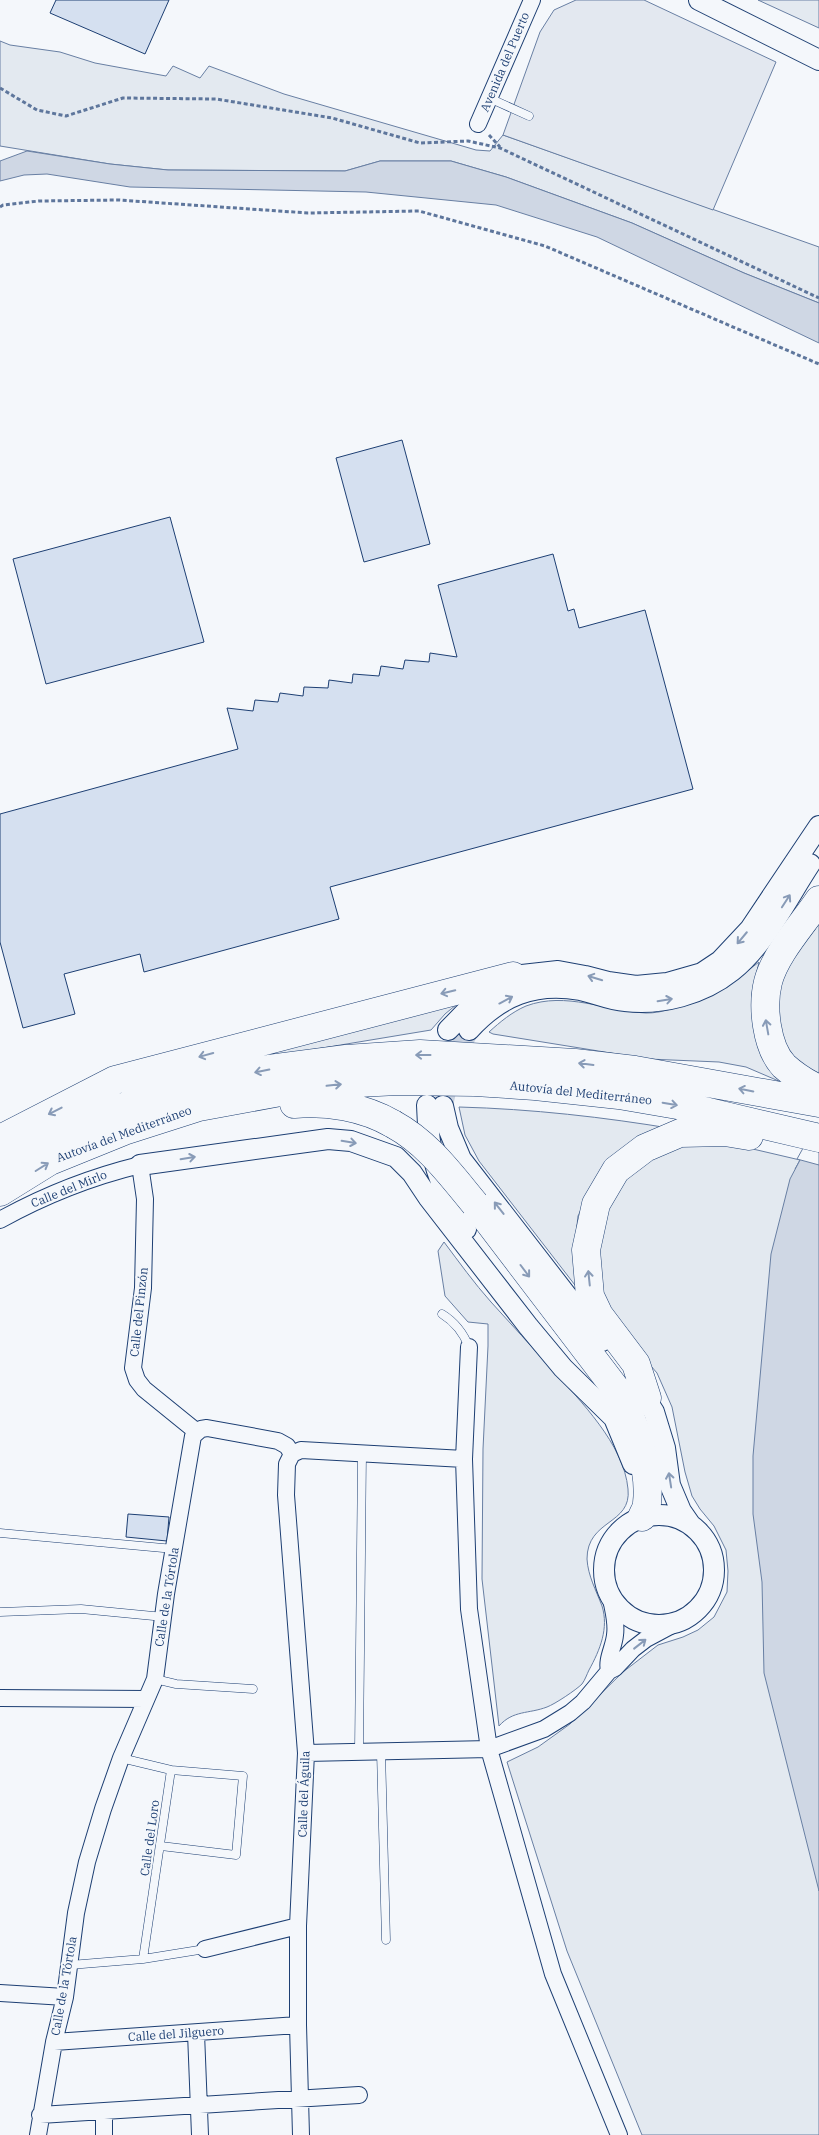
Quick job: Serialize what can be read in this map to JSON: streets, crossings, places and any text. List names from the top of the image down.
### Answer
{
  "streets": {
    "highway": ["Autovía del Mediterráneo"],
    "street": [
      "Avenida del Puerto",
      "Calle del Mirlo",
      "Calle del Pinzón",
      "Calle de la Tórtola",
      "Calle del Águila",
      "Calle del Jilguero"
    ],
    "lane": ["Calle del Loro"]
  },
  "crossings": [
    ["Calle del Mirlo", "Calle del Pinzón"],
    ["Calle del Pinzón", "Calle de la Tórtola"],
    ["Calle de la Tórtola", "Calle del Jilguero"],
    ["Calle del Águila", "Calle del Jilguero"]
  ]
}
